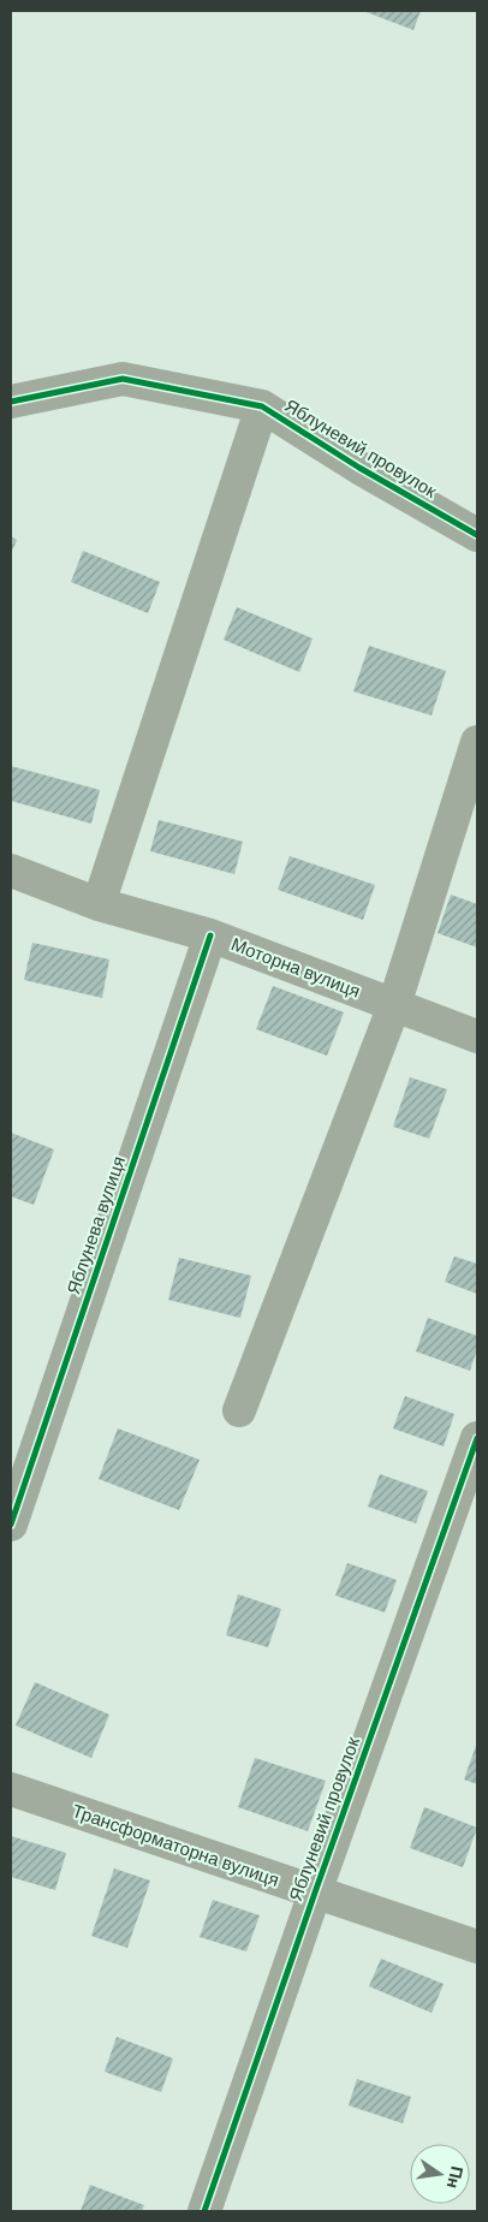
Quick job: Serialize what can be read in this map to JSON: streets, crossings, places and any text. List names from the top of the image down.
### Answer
{
  "streets": {
    "street": [
      "Яблуневий провулок",
      "Моторна вулиця",
      "Яблунева вулиця",
      "Трансформаторна вулиця"
    ]
  },
  "crossings": [
    ["Яблуневий провулок", "Трансформаторна вулиця"],
    ["Моторна вулиця", "Яблунева вулиця"]
  ],
  "north": "right"
}
